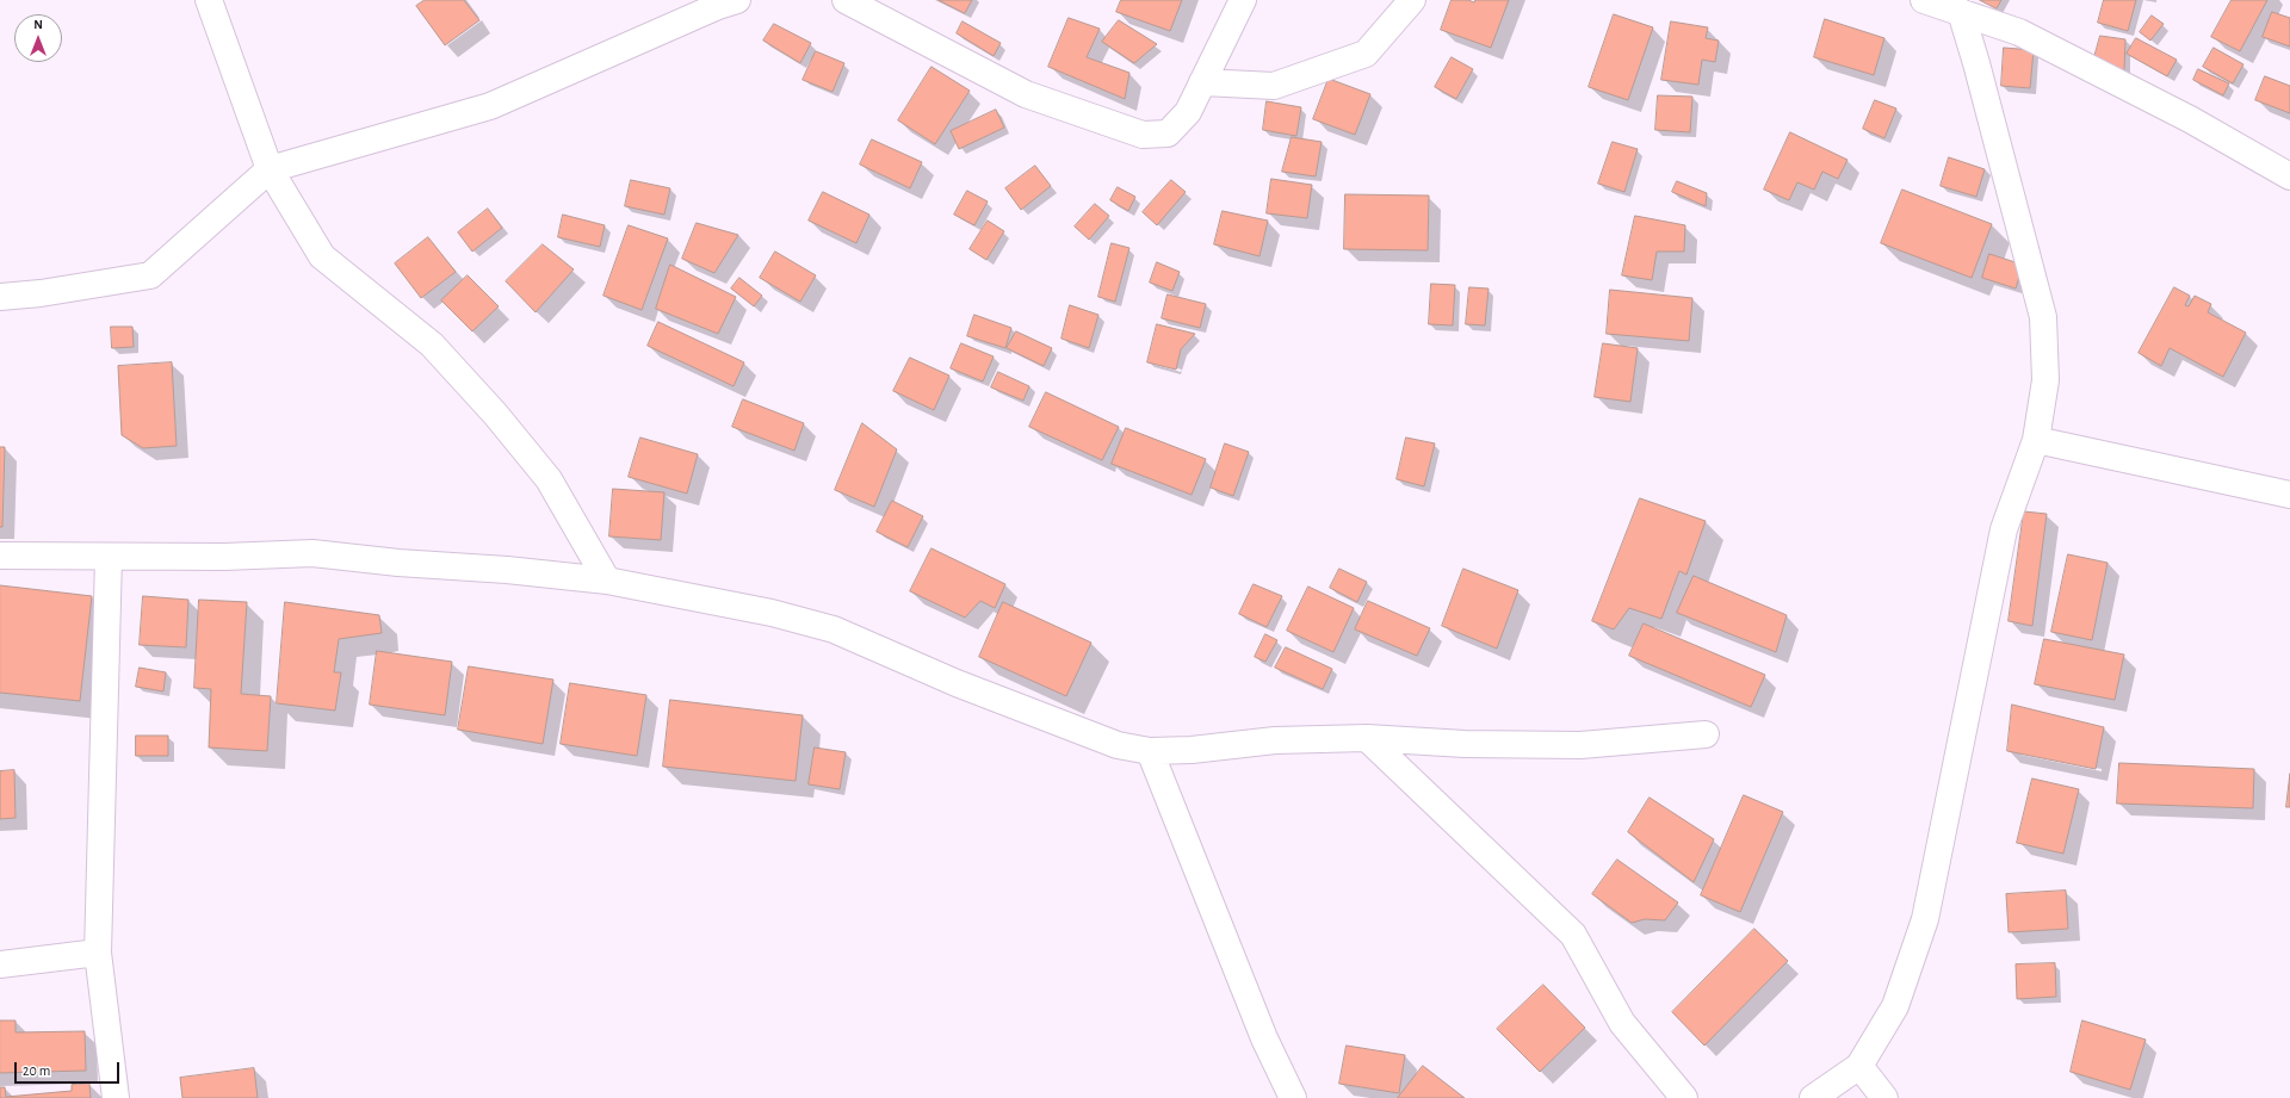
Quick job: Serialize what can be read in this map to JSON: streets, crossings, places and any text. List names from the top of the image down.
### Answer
{
  "scale_bar": "20 m",
  "north": "top"
}
